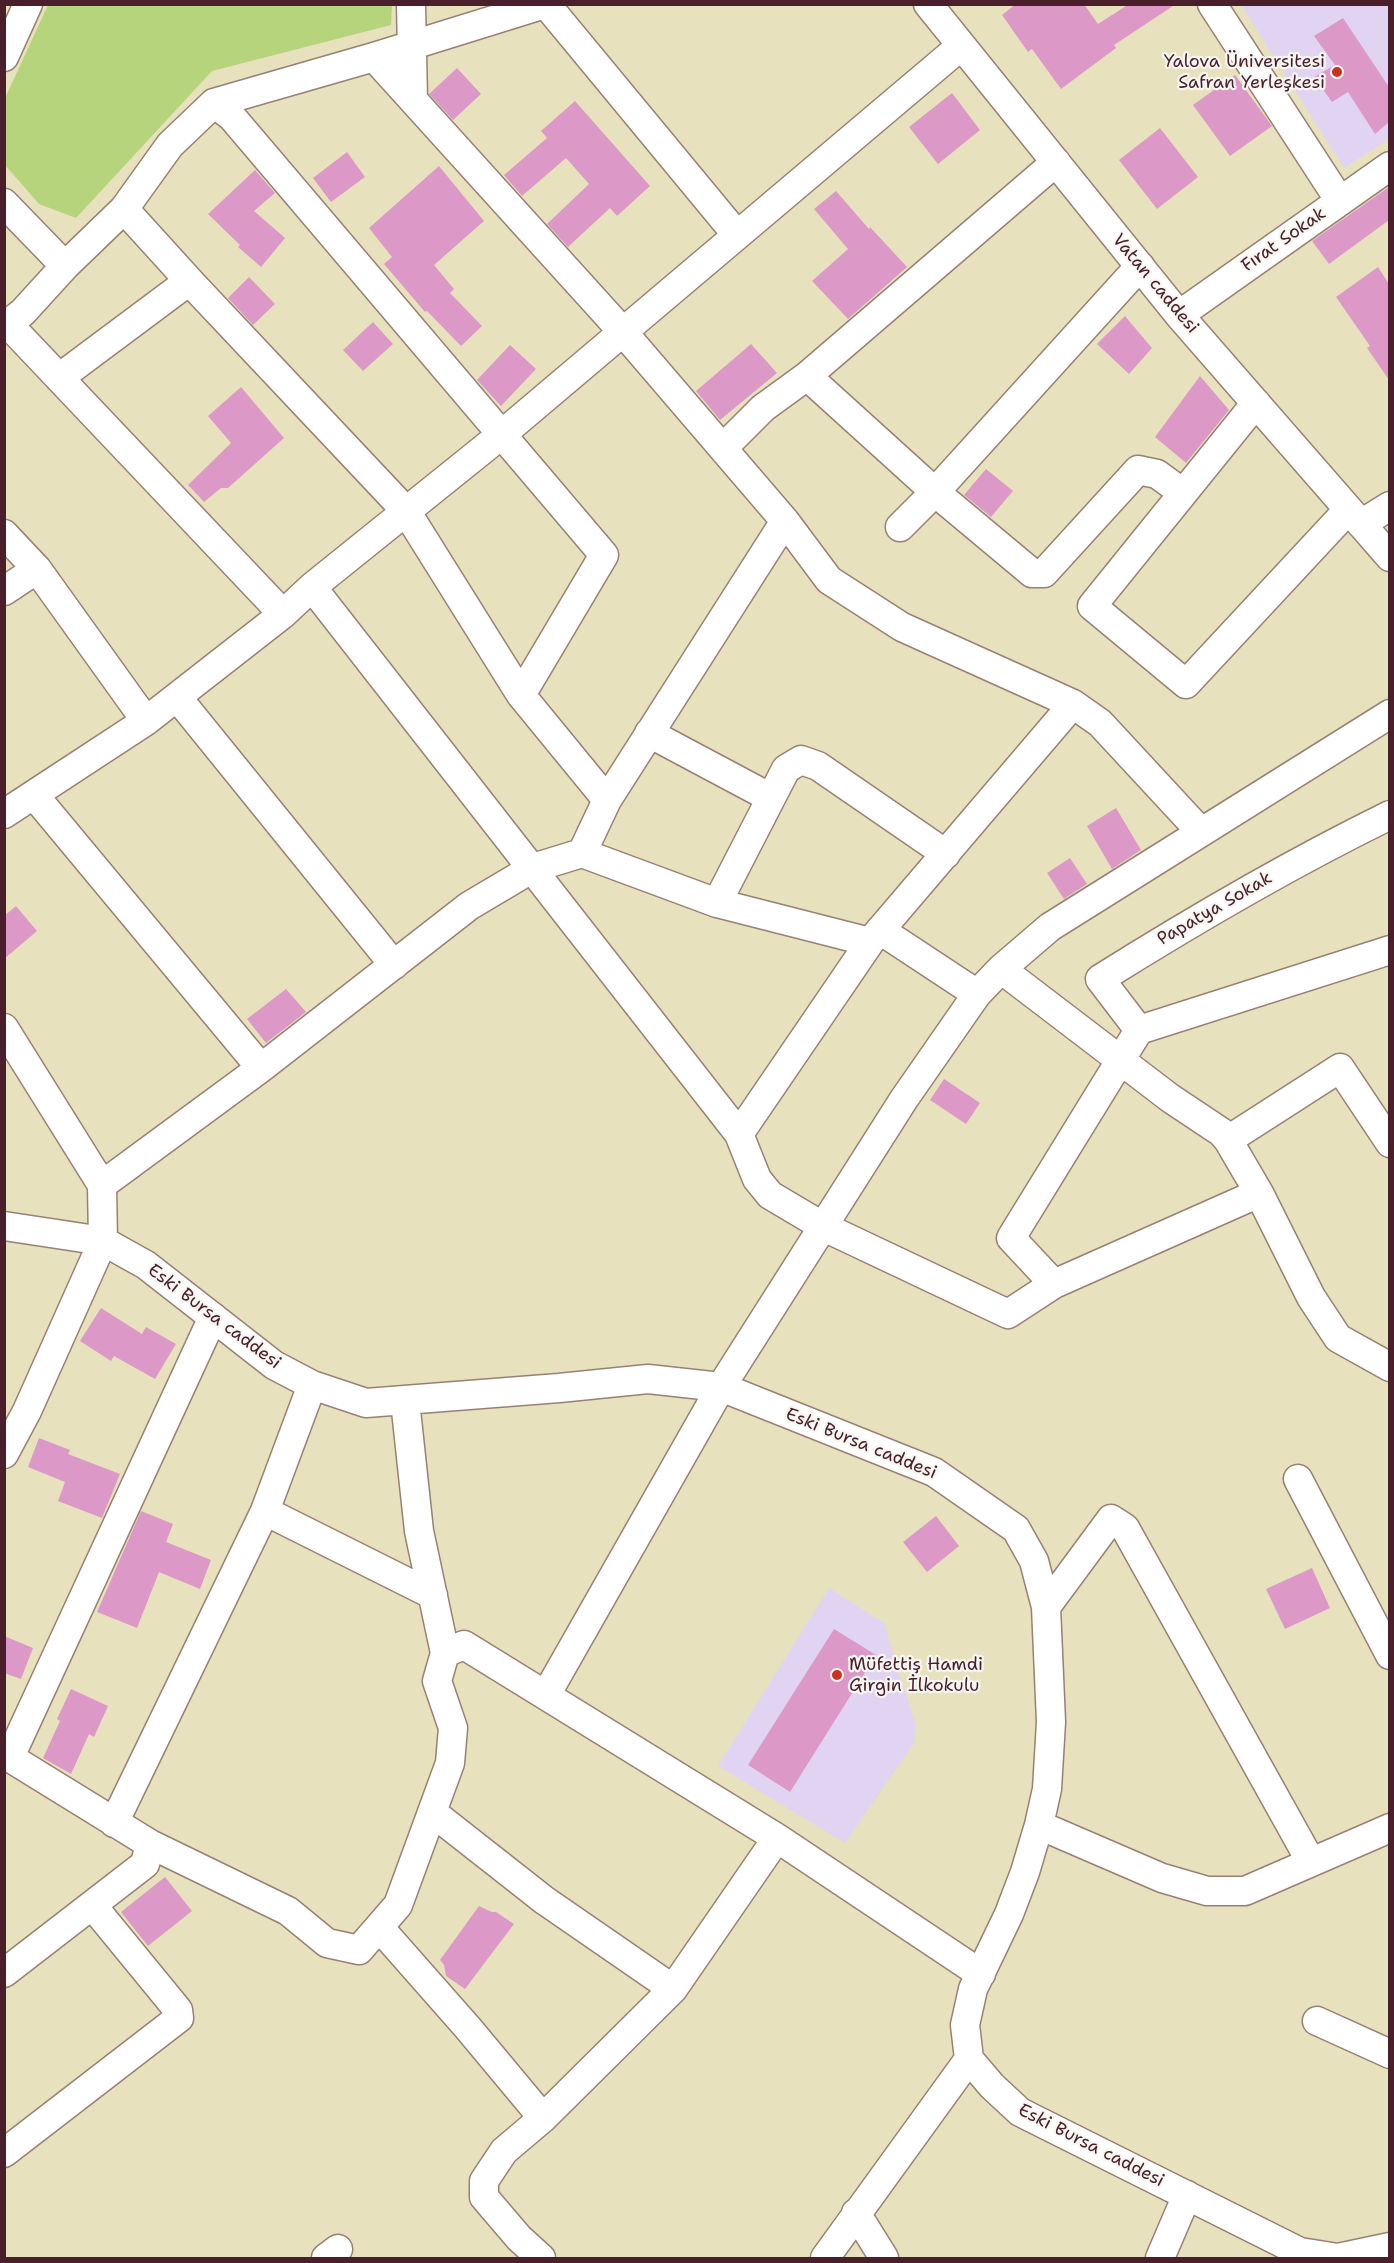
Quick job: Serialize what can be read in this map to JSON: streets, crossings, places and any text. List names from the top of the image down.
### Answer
{
  "streets": {
    "street": [
      "Fırat Sokak",
      "Vatan caddesi",
      "Papatya Sokak",
      "Eski Bursa caddesi"
    ]
  },
  "crossings": [
    ["Fırat Sokak", "Vatan caddesi"]
  ],
  "places": ["Yalova Üniversitesi Safran Yerleşkesi", "Müfettiş Hamdi Girgin İlkokulu"]
}
